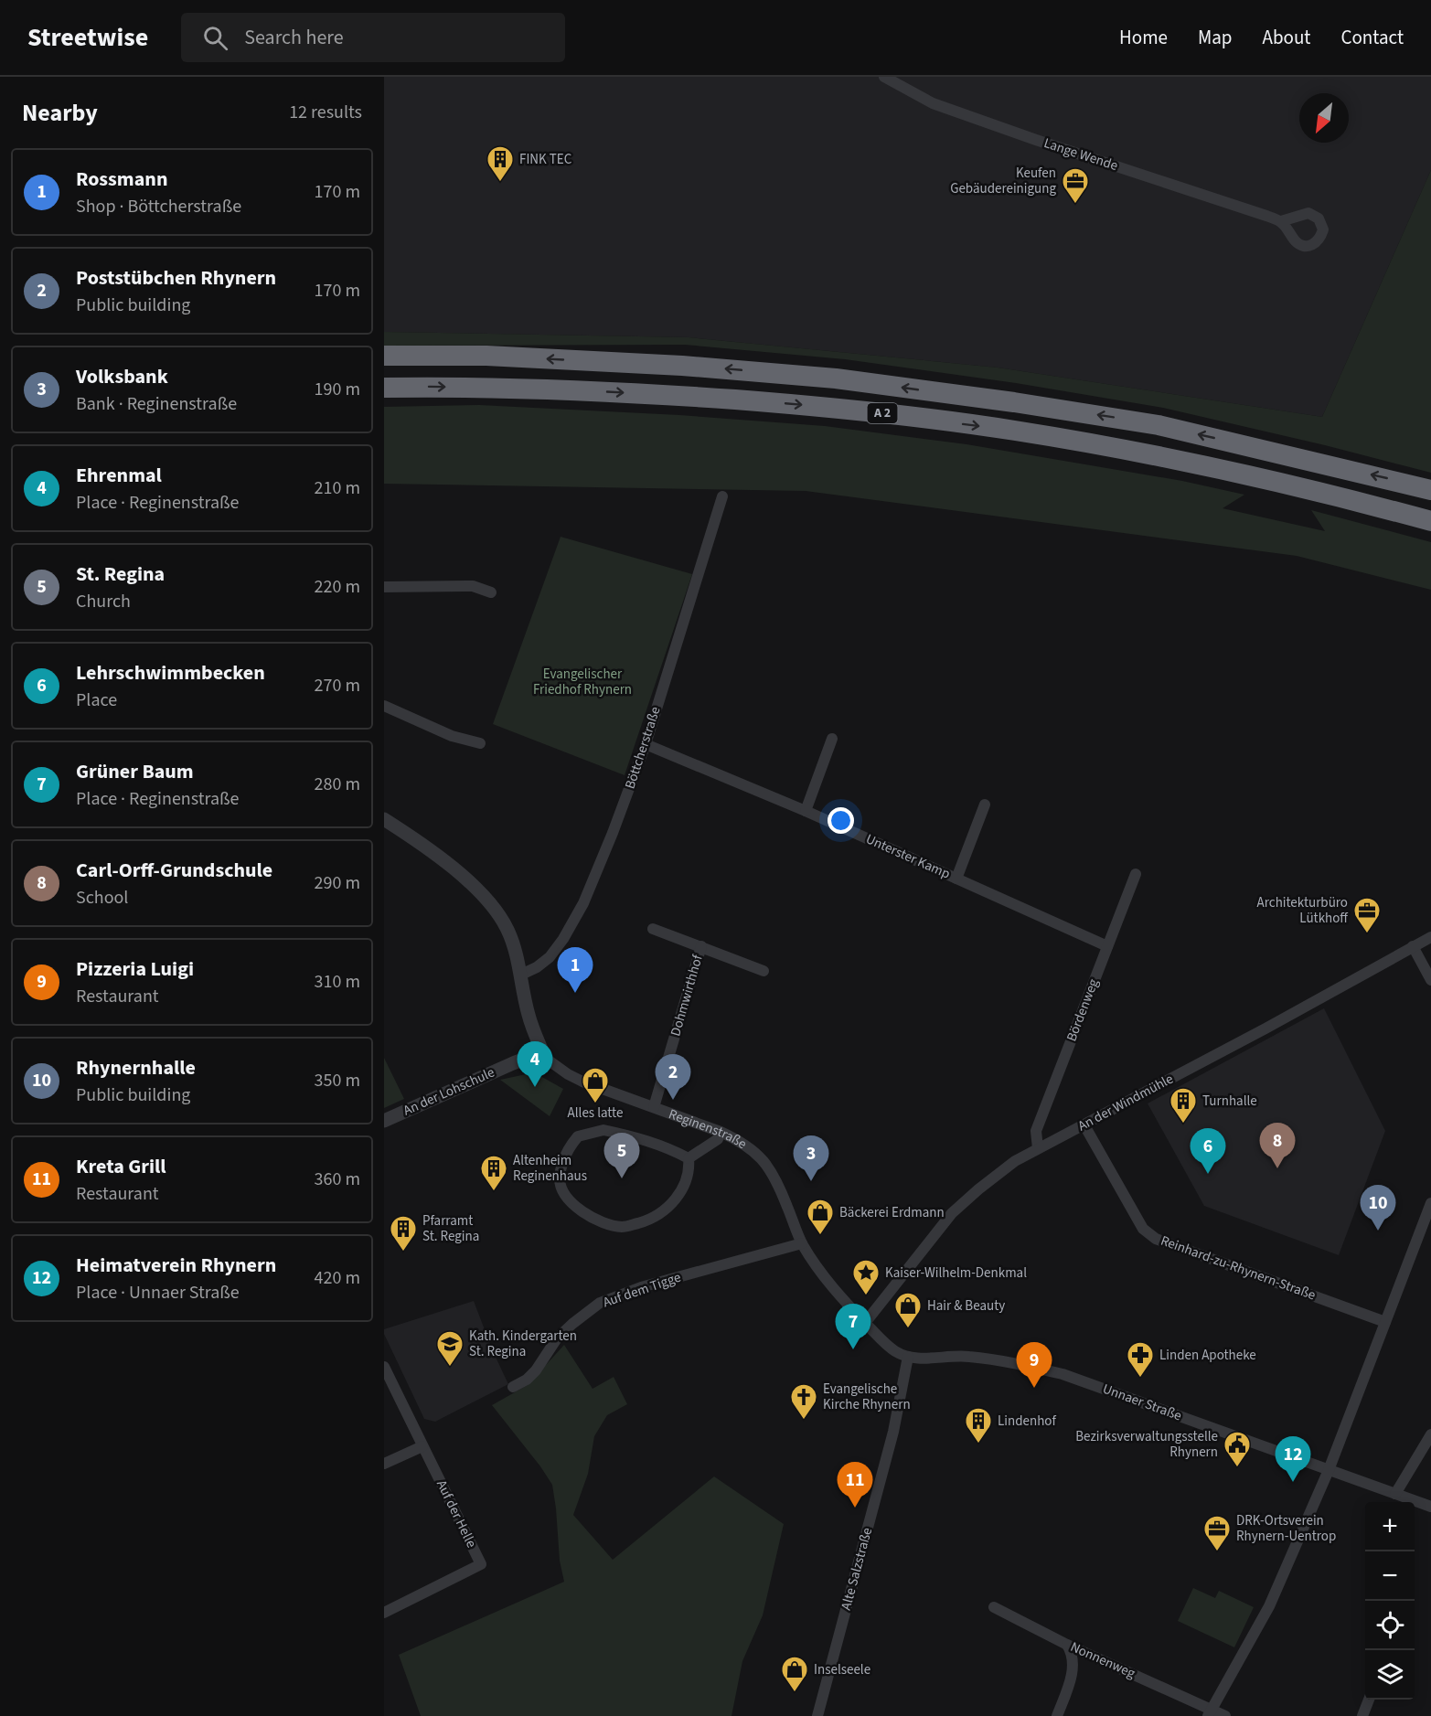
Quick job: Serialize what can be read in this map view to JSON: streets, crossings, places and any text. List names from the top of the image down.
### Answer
{
  "streets": {
    "highway": ["A 2"],
    "street": [
      "Lange Wende",
      "Böttcherstraße",
      "Unterster Kamp",
      "Dohmwirthhof",
      "Bördenweg",
      "An der Lohschule",
      "An der Windmühle",
      "Reginenstraße",
      "Reinhard-zu-Rhynern-Straße",
      "Auf dem Tigge",
      "Unnaer Straße",
      "Auf der Helle",
      "Alte Salzstraße",
      "Nonnenweg"
    ]
  },
  "crossings": [
    ["Böttcherstraße", "Unterster Kamp"],
    ["Unterster Kamp", "Bördenweg"],
    ["Dohmwirthhof", "Reginenstraße"],
    ["Bördenweg", "An der Windmühle"],
    ["An der Lohschule", "Reginenstraße"],
    ["An der Windmühle", "Reginenstraße"],
    ["An der Windmühle", "Reinhard-zu-Rhynern-Straße"],
    ["Reginenstraße", "Auf dem Tigge"],
    ["Reginenstraße", "Unnaer Straße"],
    ["Reginenstraße", "Alte Salzstraße"],
    ["Unnaer Straße", "Alte Salzstraße"]
  ],
  "parks": ["Evangelischer Friedhof Rhynern"],
  "places": {
    "building": [
      "FINK TEC",
      "Turnhalle",
      "Altenheim Reginenhaus",
      "Pfarramt St. Regina",
      "Lindenhof"
    ],
    "office": ["Keufen Gebäudereinigung", "Architekturbüro Lütkhoff", "DRK-Ortsverein Rhynern-Uentrop"],
    "shop": [
      "Alles latte",
      "Bäckerei Erdmann",
      "Hair & Beauty",
      "Inselseele"
    ],
    "place": ["Kaiser-Wilhelm-Denkmal"],
    "school or university": ["Kath. Kindergarten St. Regina"],
    "pharmacy": ["Linden Apotheke"],
    "church": ["Evangelische Kirche Rhynern"],
    "public building": ["Bezirksverwaltungsstelle Rhynern"]
  },
  "north": "bottom left",
  "page": {
    "header": "Streetwise",
    "search": "Search here",
    "nav": [
      "Home",
      "Map",
      "About",
      "Contact"
    ],
    "heading": ["Nearby", "12 results"],
    "list": [
      {
        "mark": "1",
        "name": "Rossmann",
        "note": "Shop · Böttcherstraße",
        "value": "170 m"
      },
      {
        "mark": "2",
        "name": "Poststübchen Rhynern",
        "note": "Public building",
        "value": "170 m"
      },
      {
        "mark": "3",
        "name": "Volksbank",
        "note": "Bank · Reginenstraße",
        "value": "190 m"
      },
      {
        "mark": "4",
        "name": "Ehrenmal",
        "note": "Place · Reginenstraße",
        "value": "210 m"
      },
      {
        "mark": "5",
        "name": "St. Regina",
        "note": "Church",
        "value": "220 m"
      },
      {
        "mark": "6",
        "name": "Lehrschwimmbecken",
        "note": "Place",
        "value": "270 m"
      },
      {
        "mark": "7",
        "name": "Grüner Baum",
        "note": "Place · Reginenstraße",
        "value": "280 m"
      },
      {
        "mark": "8",
        "name": "Carl-Orff-Grundschule",
        "note": "School",
        "value": "290 m"
      },
      {
        "mark": "9",
        "name": "Pizzeria Luigi",
        "note": "Restaurant",
        "value": "310 m"
      },
      {
        "mark": "10",
        "name": "Rhynernhalle",
        "note": "Public building",
        "value": "350 m"
      },
      {
        "mark": "11",
        "name": "Kreta Grill",
        "note": "Restaurant",
        "value": "360 m"
      },
      {
        "mark": "12",
        "name": "Heimatverein Rhynern",
        "note": "Place · Unnaer Straße",
        "value": "420 m"
      }
    ],
    "pins": [
      "1",
      "4",
      "2",
      "8",
      "6",
      "5",
      "3",
      "10",
      "7",
      "9",
      "12",
      "11"
    ],
    "map_buttons": ["+", "−"]
  }
}
